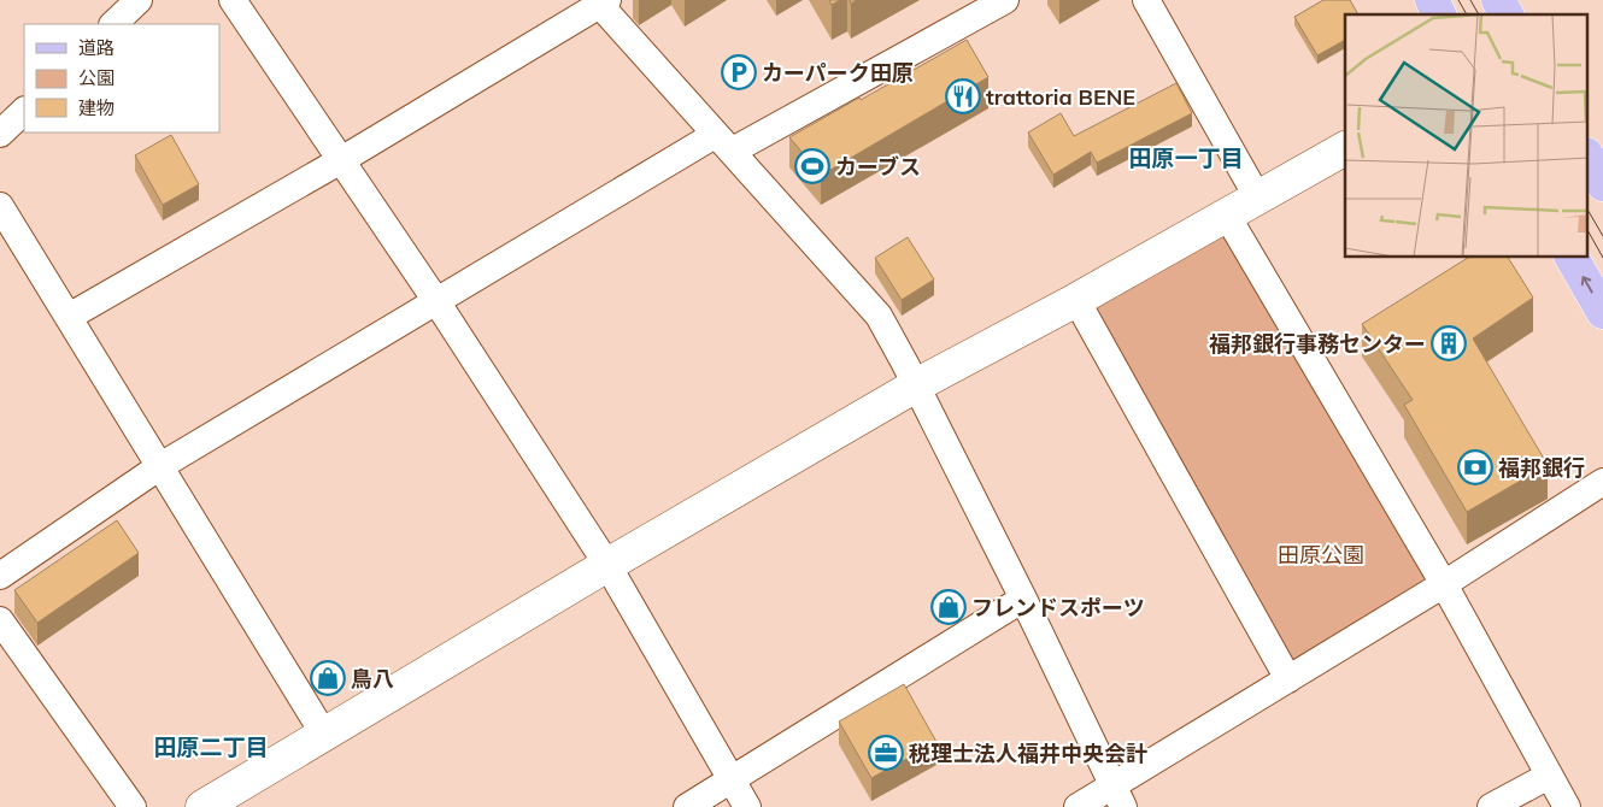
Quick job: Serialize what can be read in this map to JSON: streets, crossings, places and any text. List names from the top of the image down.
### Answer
{
  "districts": ["田原一丁目", "田原二丁目"],
  "parks": ["田原公園"],
  "places": {
    "parking": ["カーパーク田原"],
    "restaurant": ["trattoria BENE"],
    "sports": ["カーブス"],
    "building": ["福邦銀行事務センター"],
    "bank": ["福邦銀行"],
    "shop": ["フレンドスポーツ", "鳥八"],
    "office": ["税理士法人福井中央会計"]
  },
  "legend": ["道路", "公園", "建物"]
}
